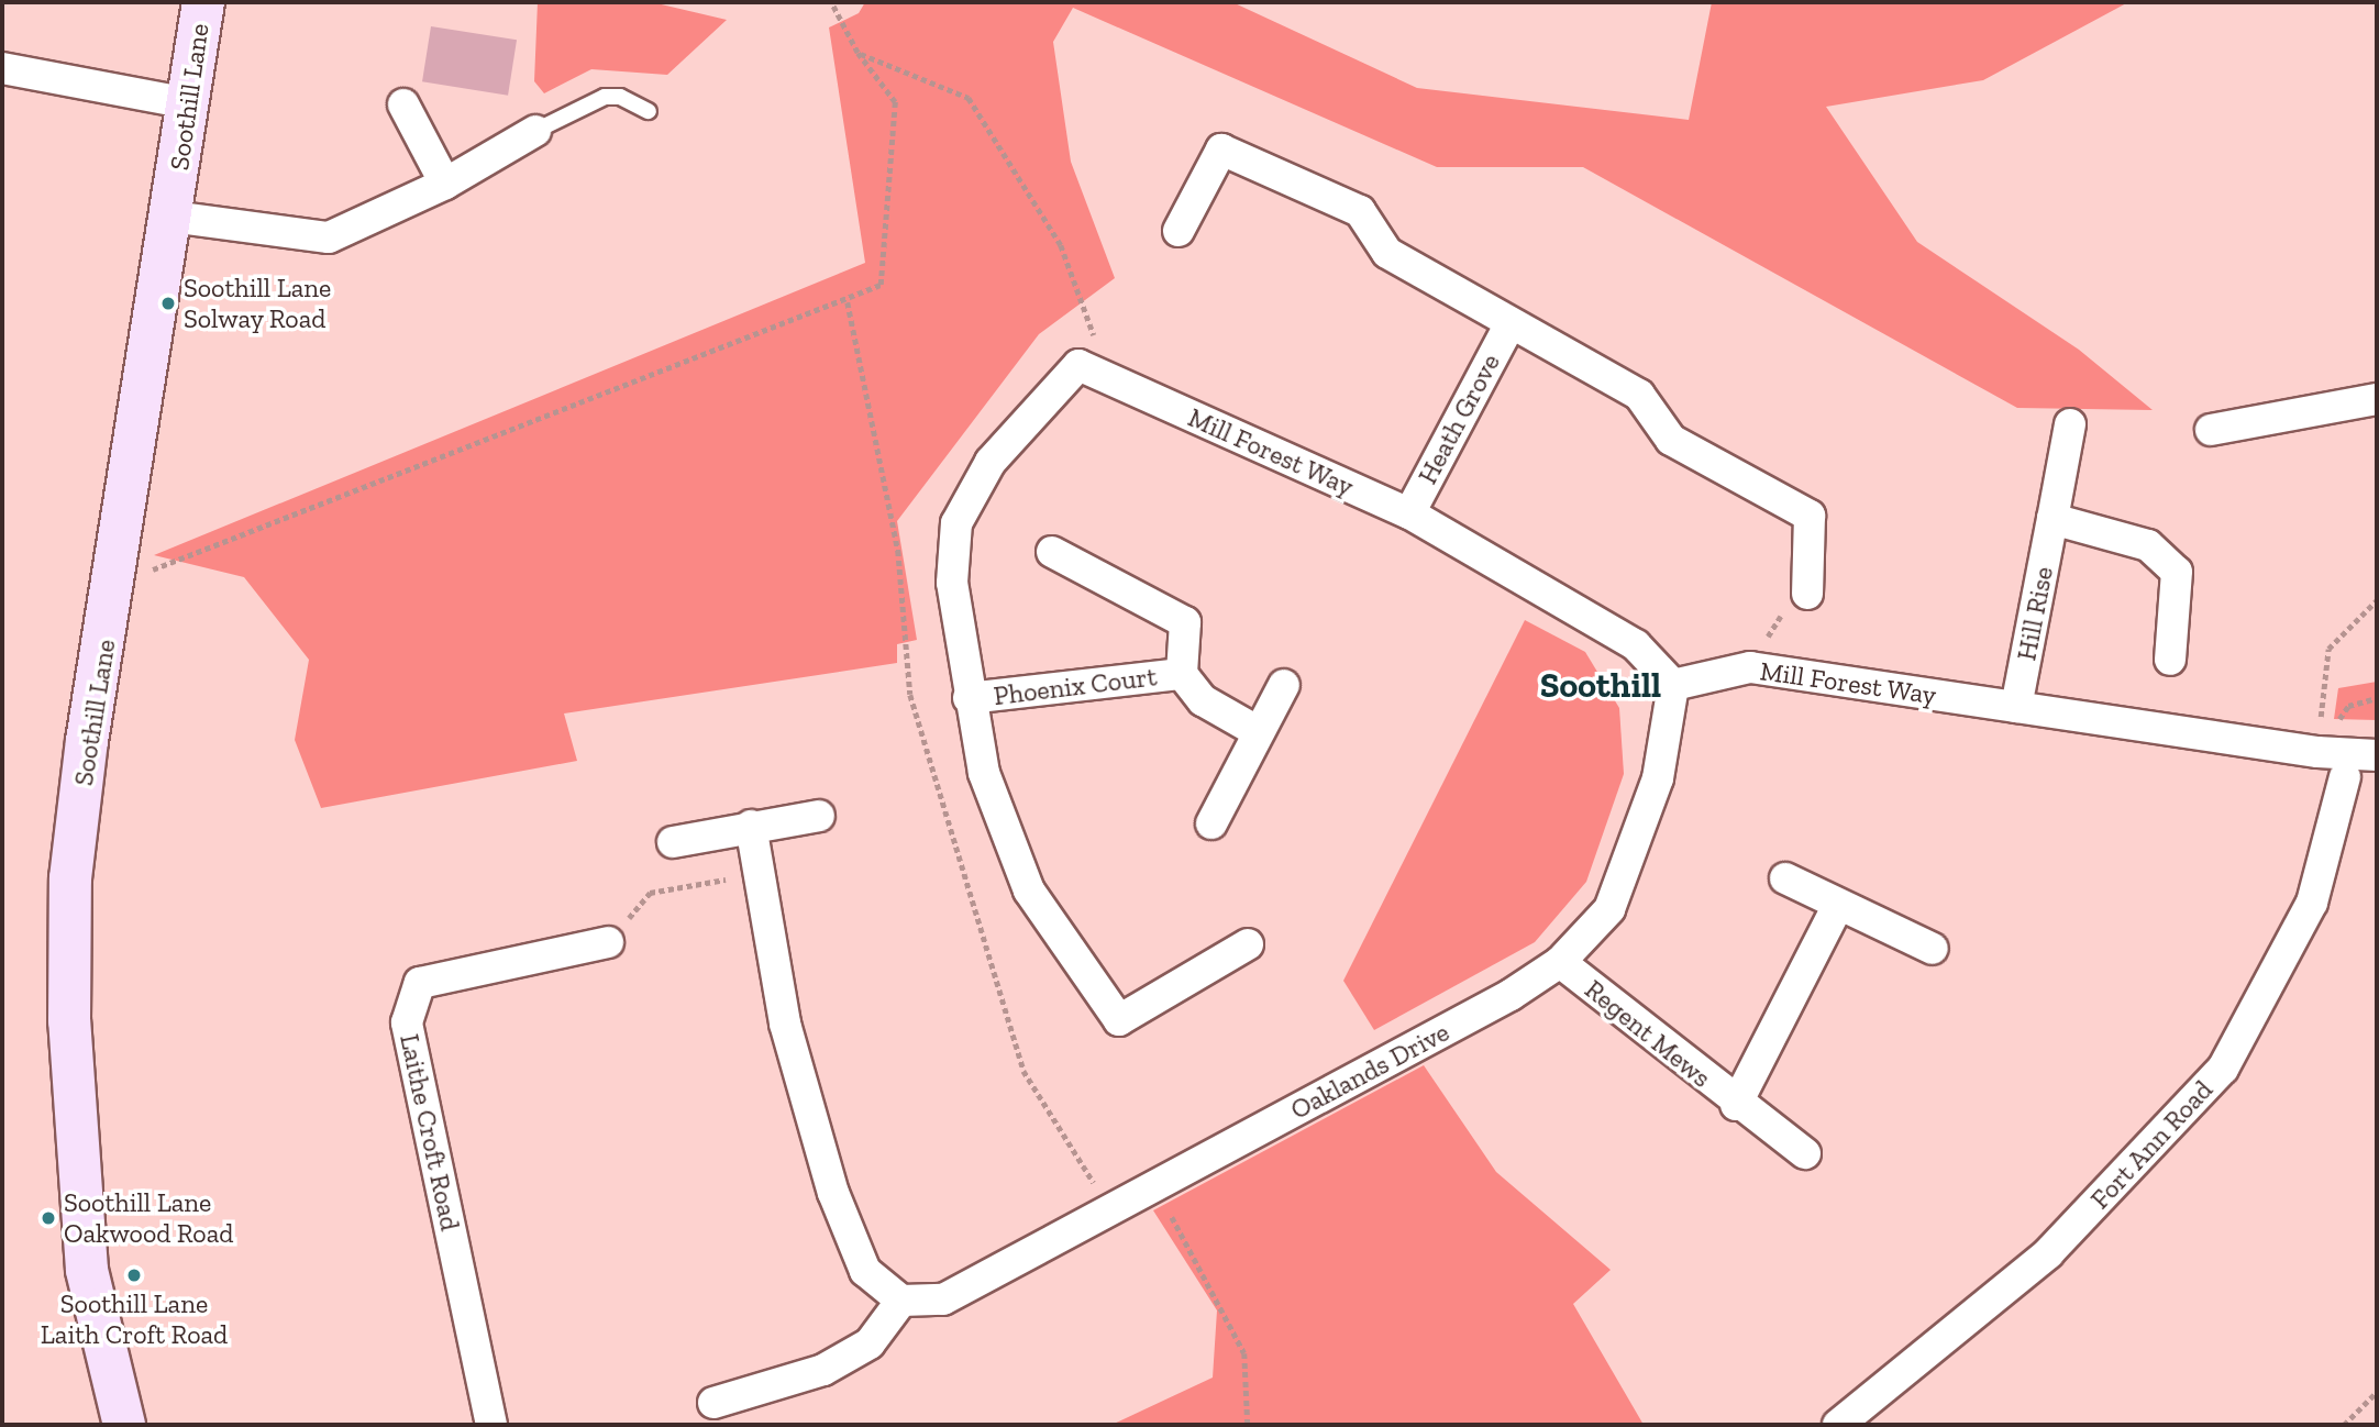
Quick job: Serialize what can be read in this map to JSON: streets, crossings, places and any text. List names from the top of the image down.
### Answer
{
  "streets": {
    "main road": ["Soothill Lane"],
    "street": [
      "Heath Grove",
      "Mill Forest Way",
      "Hill Rise",
      "Phoenix Court",
      "Regent Mews",
      "Oaklands Drive",
      "Laithe Croft Road",
      "Fort Ann Road"
    ]
  },
  "crossings": [
    ["Heath Grove", "Mill Forest Way"],
    ["Mill Forest Way", "Hill Rise"],
    ["Mill Forest Way", "Phoenix Court"],
    ["Mill Forest Way", "Oaklands Drive"],
    ["Regent Mews", "Oaklands Drive"]
  ],
  "districts": ["Soothill"],
  "places": ["Soothill Lane Solway Road", "Soothill Lane Oakwood Road", "Soothill Lane Laith Croft Road"]
}
